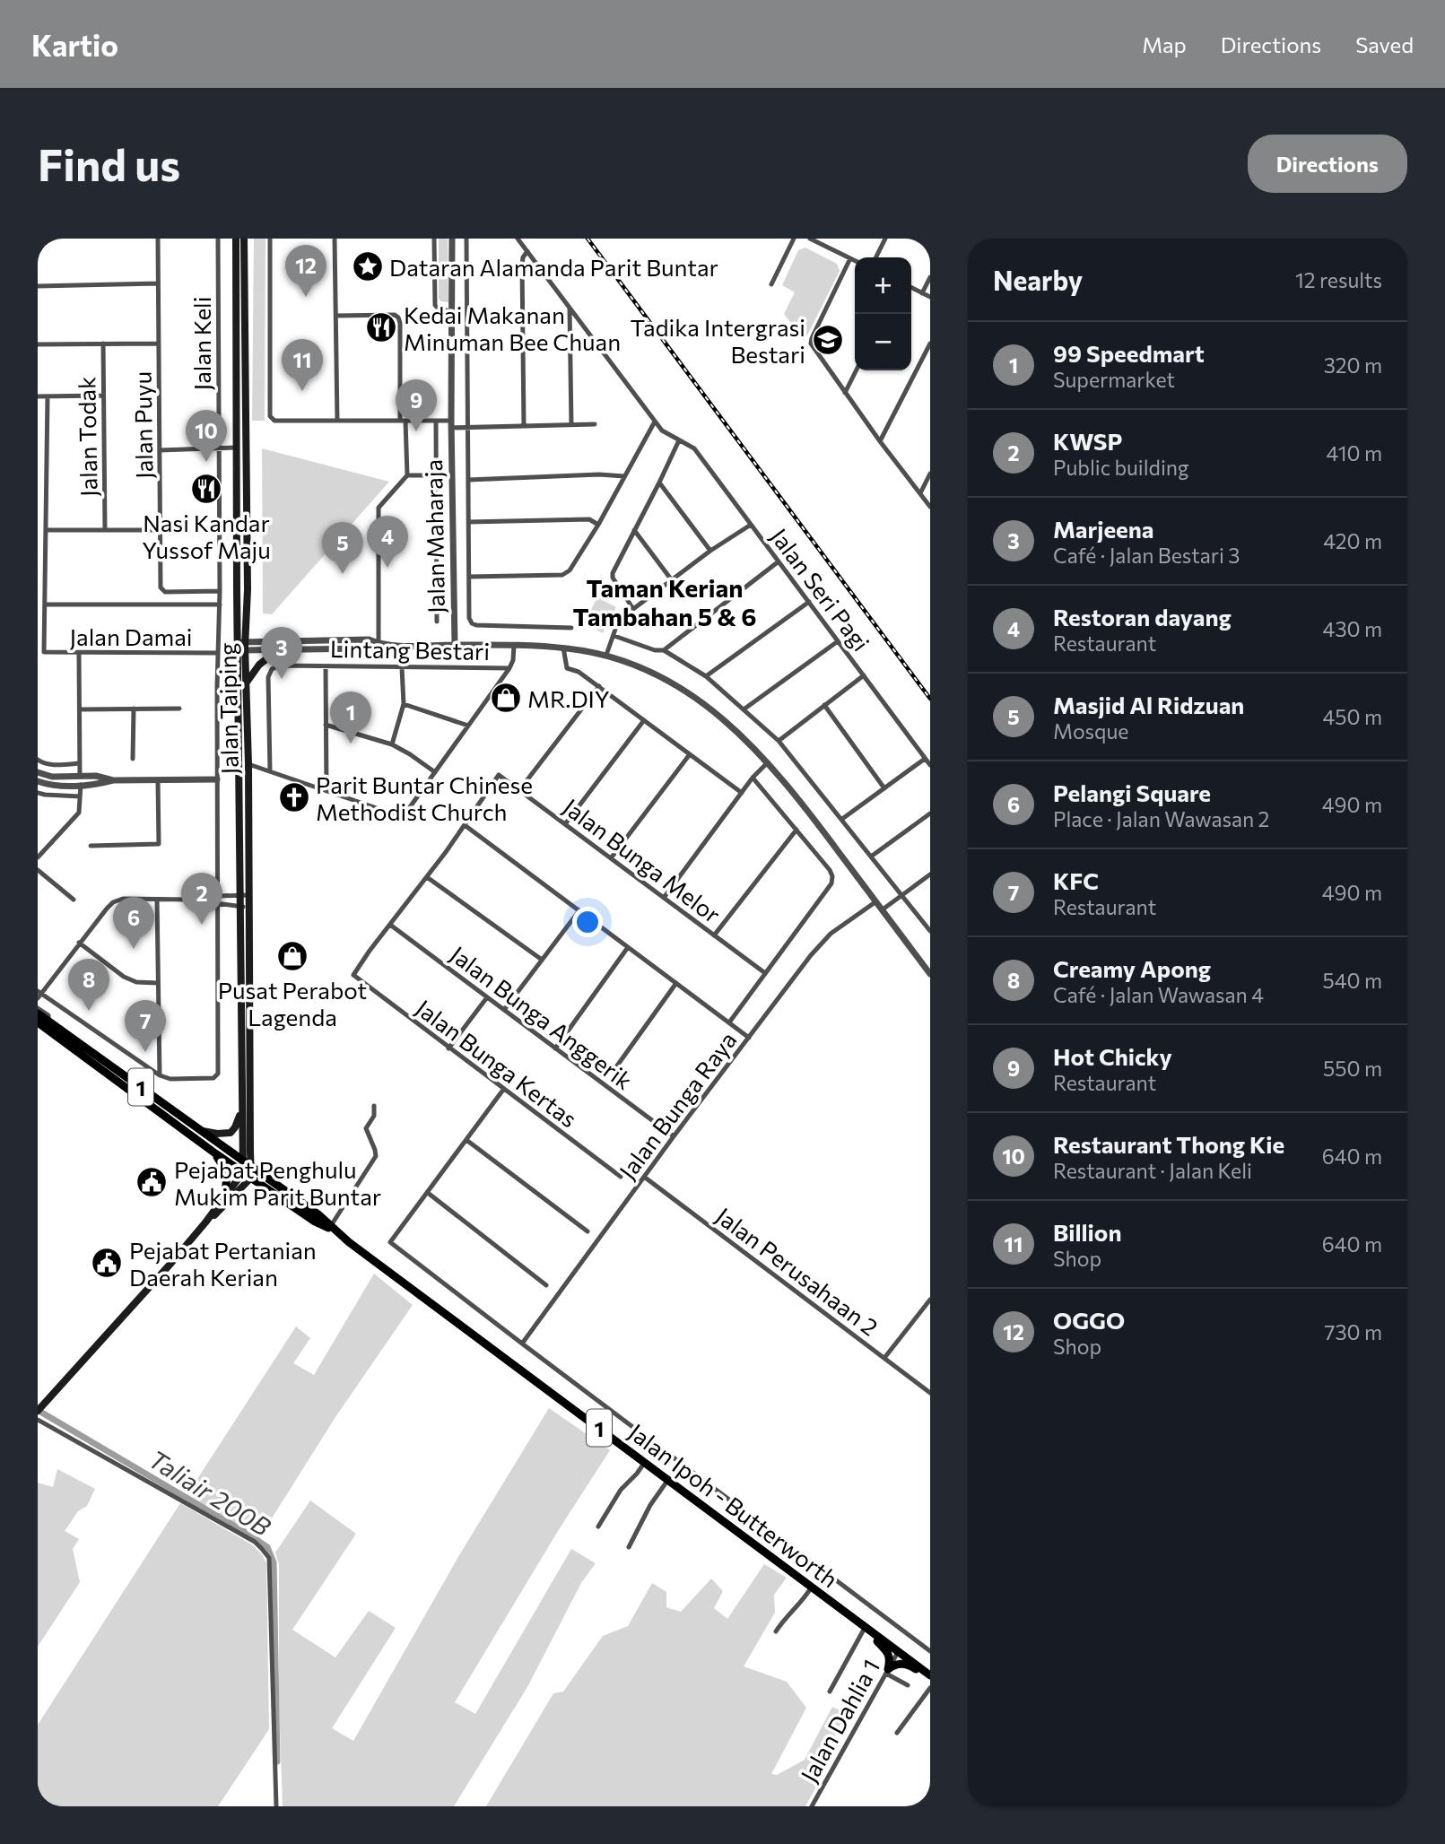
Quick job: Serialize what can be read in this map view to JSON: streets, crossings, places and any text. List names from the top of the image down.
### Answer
{
  "streets": {
    "highway": ["1", "Jalan Ipoh - Butterworth"],
    "main road": ["Jalan Taiping"],
    "street": [
      "Jalan Keli",
      "Jalan Puyu",
      "Jalan Todak",
      "Jalan Maharaja",
      "Jalan Seri Pagi",
      "Jalan Damai",
      "Lintang Bestari",
      "Jalan Bunga Melor",
      "Jalan Bunga Anggerik",
      "Jalan Bunga Kertas",
      "Jalan Bunga Raya",
      "Jalan Perusahaan 2",
      "Jalan Dahlia 1"
    ]
  },
  "crossings": [
    ["Jalan Keli", "Jalan Puyu"],
    ["Jalan Keli", "Jalan Damai"],
    ["Jalan Taiping", "Jalan Ipoh - Butterworth"],
    ["Jalan Bunga Anggerik", "Jalan Bunga Kertas"],
    ["Jalan Bunga Anggerik", "Jalan Bunga Raya"],
    ["Jalan Bunga Raya", "Jalan Perusahaan 2"],
    ["Jalan Ipoh - Butterworth", "Jalan Dahlia 1"]
  ],
  "districts": ["Taman Kerian Tambahan 5 & 6"],
  "water": ["Taliair 200B"],
  "places": {
    "place": ["Dataran Alamanda Parit Buntar"],
    "restaurant": ["Kedai Makanan Minuman Bee Chuan", "Nasi Kandar Yussof Maju"],
    "school or university": ["Tadika Intergrasi Bestari"],
    "shop": ["MR.DIY", "Pusat Perabot Lagenda"],
    "church": ["Parit Buntar Chinese Methodist Church"],
    "public building": ["Pejabat Penghulu Mukim Parit Buntar", "Pejabat Pertanian Daerah Kerian"]
  },
  "page": {
    "header": "Kartio",
    "nav": ["Map", "Directions", "Saved"],
    "buttons": "Directions",
    "title": "Find us",
    "heading": ["Nearby", "12 results"],
    "pins": [
      "12",
      "11",
      "9",
      "10",
      "4",
      "5",
      "3",
      "1",
      "2",
      "6",
      "8",
      "7"
    ],
    "map_buttons": ["+", "−"],
    "list": [
      {
        "mark": "1",
        "name": "99 Speedmart",
        "note": "Supermarket",
        "value": "320 m"
      },
      {
        "mark": "2",
        "name": "KWSP",
        "note": "Public building",
        "value": "410 m"
      },
      {
        "mark": "3",
        "name": "Marjeena",
        "note": "Café · Jalan Bestari 3",
        "value": "420 m"
      },
      {
        "mark": "4",
        "name": "Restoran dayang",
        "note": "Restaurant",
        "value": "430 m"
      },
      {
        "mark": "5",
        "name": "Masjid Al Ridzuan",
        "note": "Mosque",
        "value": "450 m"
      },
      {
        "mark": "6",
        "name": "Pelangi Square",
        "note": "Place · Jalan Wawasan 2",
        "value": "490 m"
      },
      {
        "mark": "7",
        "name": "KFC",
        "note": "Restaurant",
        "value": "490 m"
      },
      {
        "mark": "8",
        "name": "Creamy Apong",
        "note": "Café · Jalan Wawasan 4",
        "value": "540 m"
      },
      {
        "mark": "9",
        "name": "Hot Chicky",
        "note": "Restaurant",
        "value": "550 m"
      },
      {
        "mark": "10",
        "name": "Restaurant Thong Kie",
        "note": "Restaurant · Jalan Keli",
        "value": "640 m"
      },
      {
        "mark": "11",
        "name": "Billion",
        "note": "Shop",
        "value": "640 m"
      },
      {
        "mark": "12",
        "name": "OGGO",
        "note": "Shop",
        "value": "730 m"
      }
    ]
  }
}
